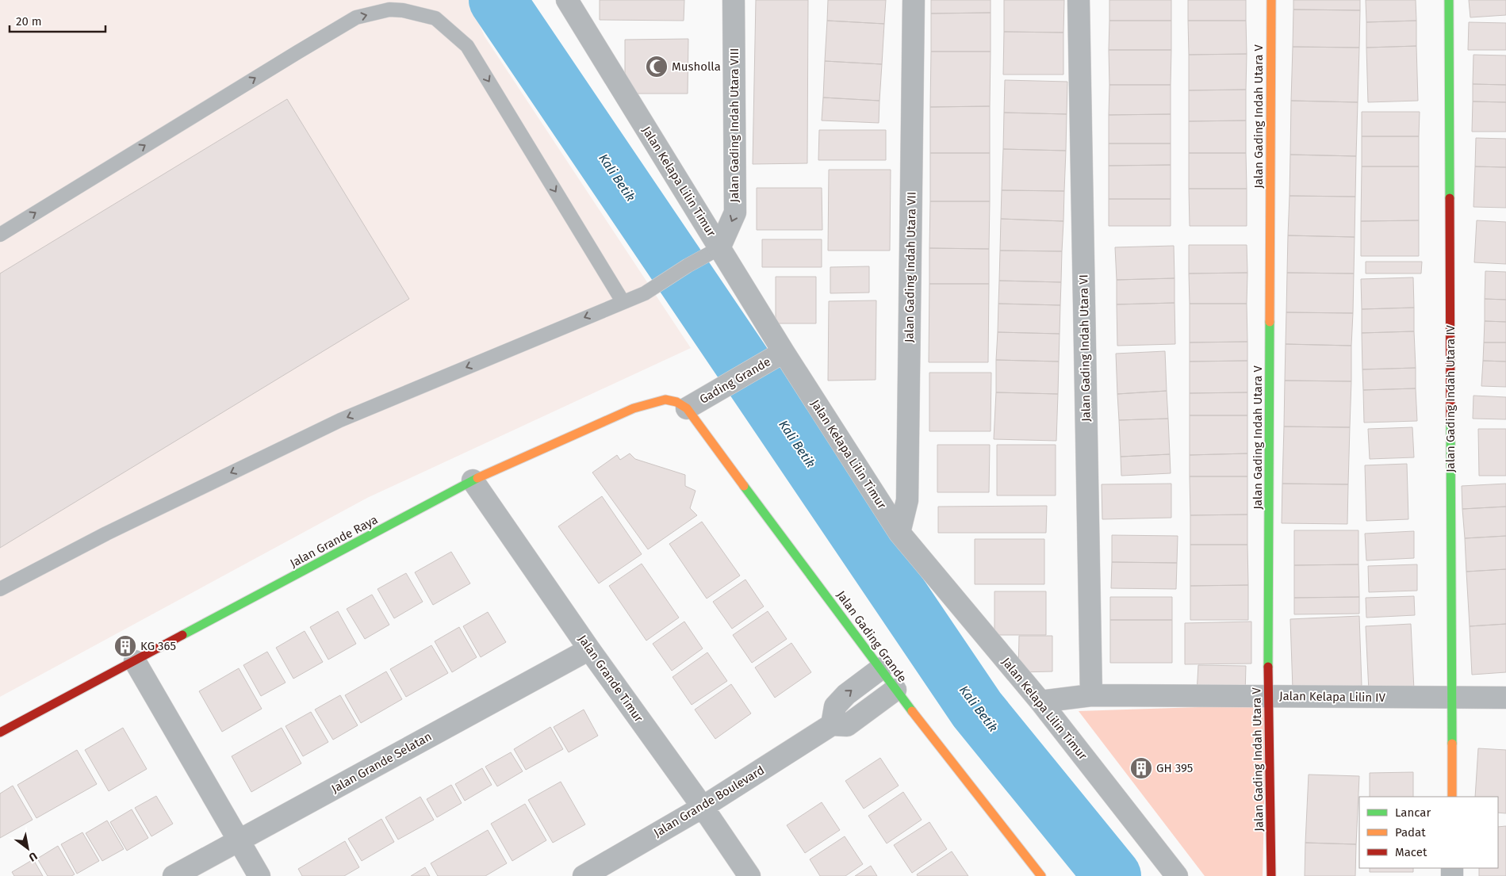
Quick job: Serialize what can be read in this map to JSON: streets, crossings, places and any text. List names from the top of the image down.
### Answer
{
  "streets": {
    "street": [
      "Jalan Gading Indah Utara V",
      "Jalan Gading Indah Utara VIII",
      "Jalan Kelapa Lilin Timur",
      "Jalan Gading Indah Utara VII",
      "Jalan Gading Indah Utara VI",
      "Gading Grande",
      "Jalan Gading Indah Utara IV",
      "Jalan Grande Raya",
      "Jalan Gading Grande",
      "Jalan Grande Timur",
      "Jalan Kelapa Lilin IV",
      "Jalan Grande Selatan",
      "Jalan Grande Boulevard"
    ]
  },
  "crossings": [
    ["Jalan Gading Indah Utara V", "Jalan Kelapa Lilin IV"],
    ["Jalan Gading Indah Utara VIII", "Jalan Kelapa Lilin Timur"],
    ["Jalan Kelapa Lilin Timur", "Jalan Gading Indah Utara VII"],
    ["Jalan Kelapa Lilin Timur", "Gading Grande"],
    ["Jalan Kelapa Lilin Timur", "Jalan Kelapa Lilin IV"],
    ["Jalan Gading Indah Utara VI", "Jalan Kelapa Lilin IV"],
    ["Gading Grande", "Jalan Grande Raya"],
    ["Gading Grande", "Jalan Gading Grande"],
    ["Jalan Gading Indah Utara IV", "Jalan Kelapa Lilin IV"],
    ["Jalan Grande Raya", "Jalan Gading Grande"],
    ["Jalan Grande Raya", "Jalan Grande Timur"],
    ["Jalan Gading Grande", "Jalan Grande Boulevard"],
    ["Jalan Grande Timur", "Jalan Grande Selatan"],
    ["Jalan Grande Timur", "Jalan Grande Boulevard"]
  ],
  "one_way": ["Jalan Gading Indah Utara VIII"],
  "water": ["Kali Betik"],
  "places": {
    "mosque": ["Musholla"],
    "building": ["KG 365", "GH 395"]
  },
  "legend": ["Lancar", "Padat", "Macet"],
  "scale_bar": "20 m",
  "north": "bottom right"
}
